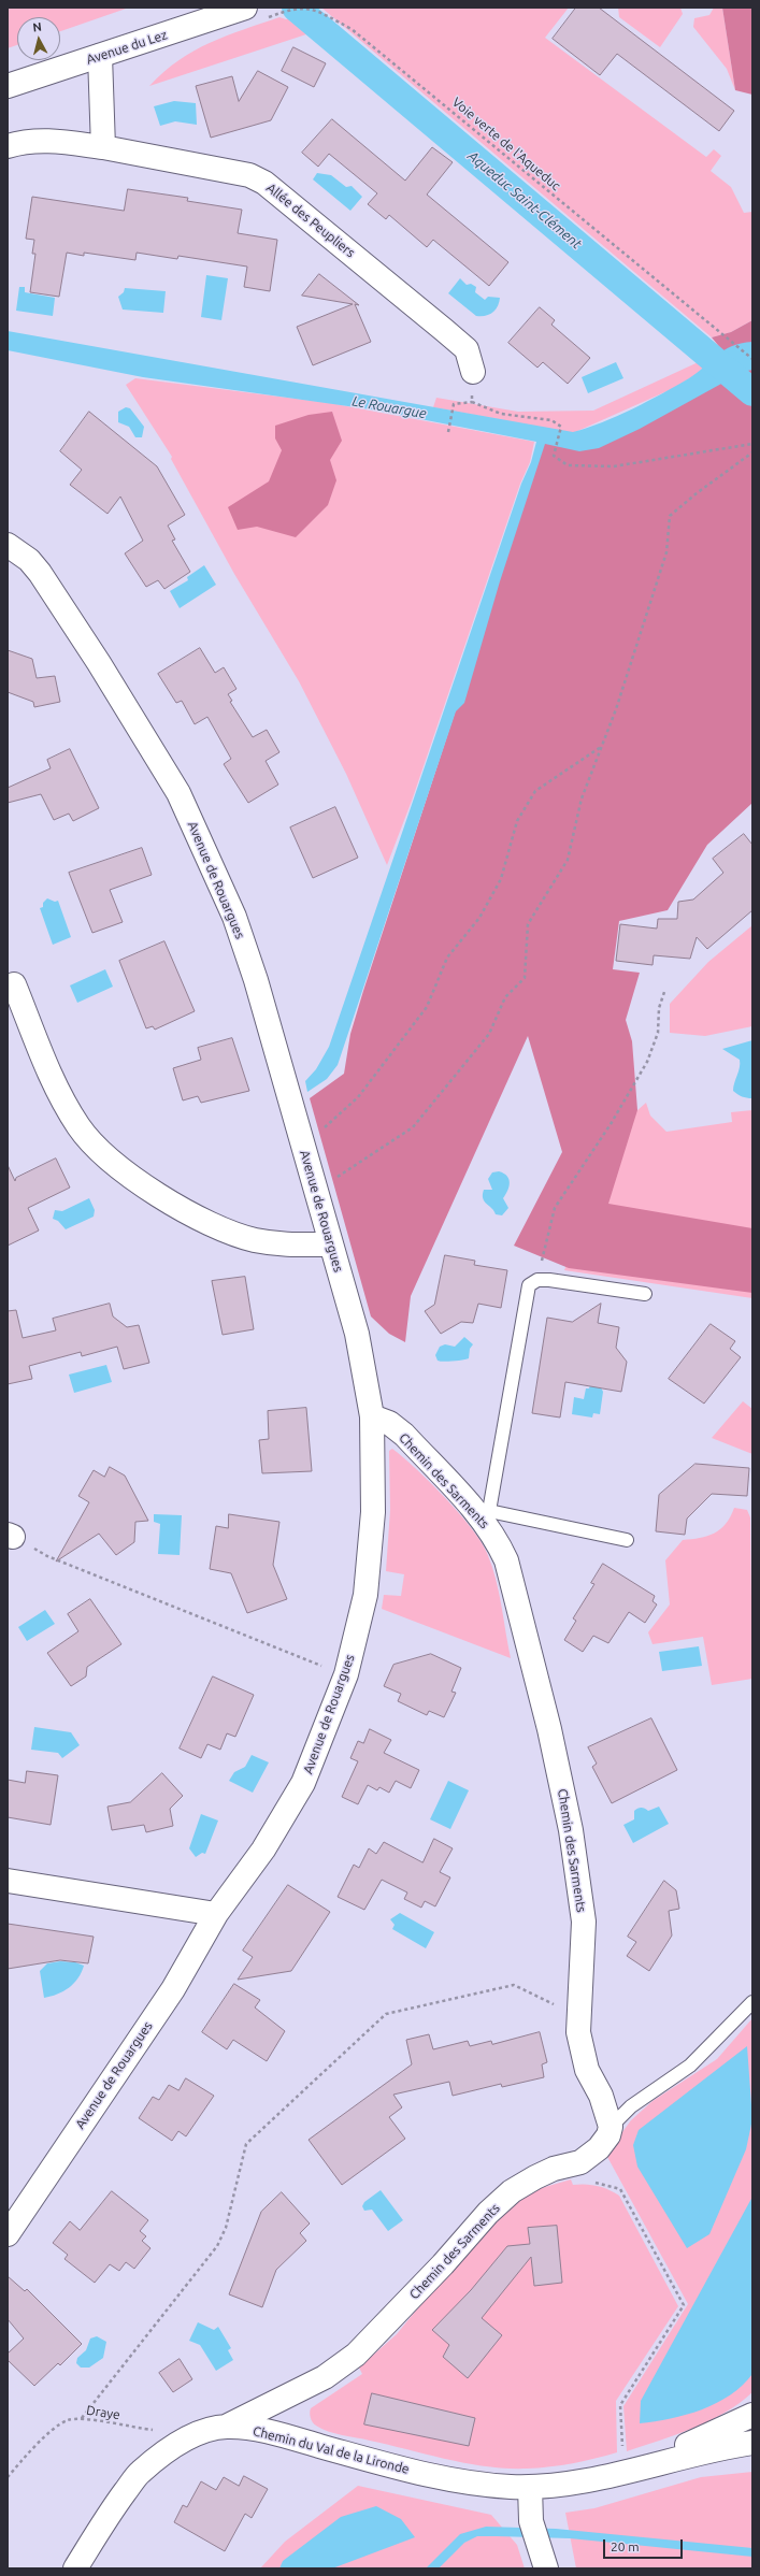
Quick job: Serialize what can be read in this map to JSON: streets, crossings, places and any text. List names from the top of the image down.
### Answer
{
  "streets": {
    "street": [
      "Avenue du Lez",
      "Allée des Peupliers",
      "Avenue de Rouargues",
      "Chemin des Sarments",
      "Chemin du Val de la Lironde"
    ],
    "path": ["Voie verte de l'Aqueduc", "Draye"]
  },
  "crossings": [
    ["Avenue du Lez", "Voie verte de l'Aqueduc"],
    ["Avenue de Rouargues", "Chemin des Sarments"],
    ["Chemin des Sarments", "Chemin du Val de la Lironde"],
    ["Draye", "Chemin du Val de la Lironde"]
  ],
  "water": ["Aqueduc Saint-Clément", "Le Rouargue"],
  "scale_bar": "20 m",
  "north": "top"
}
